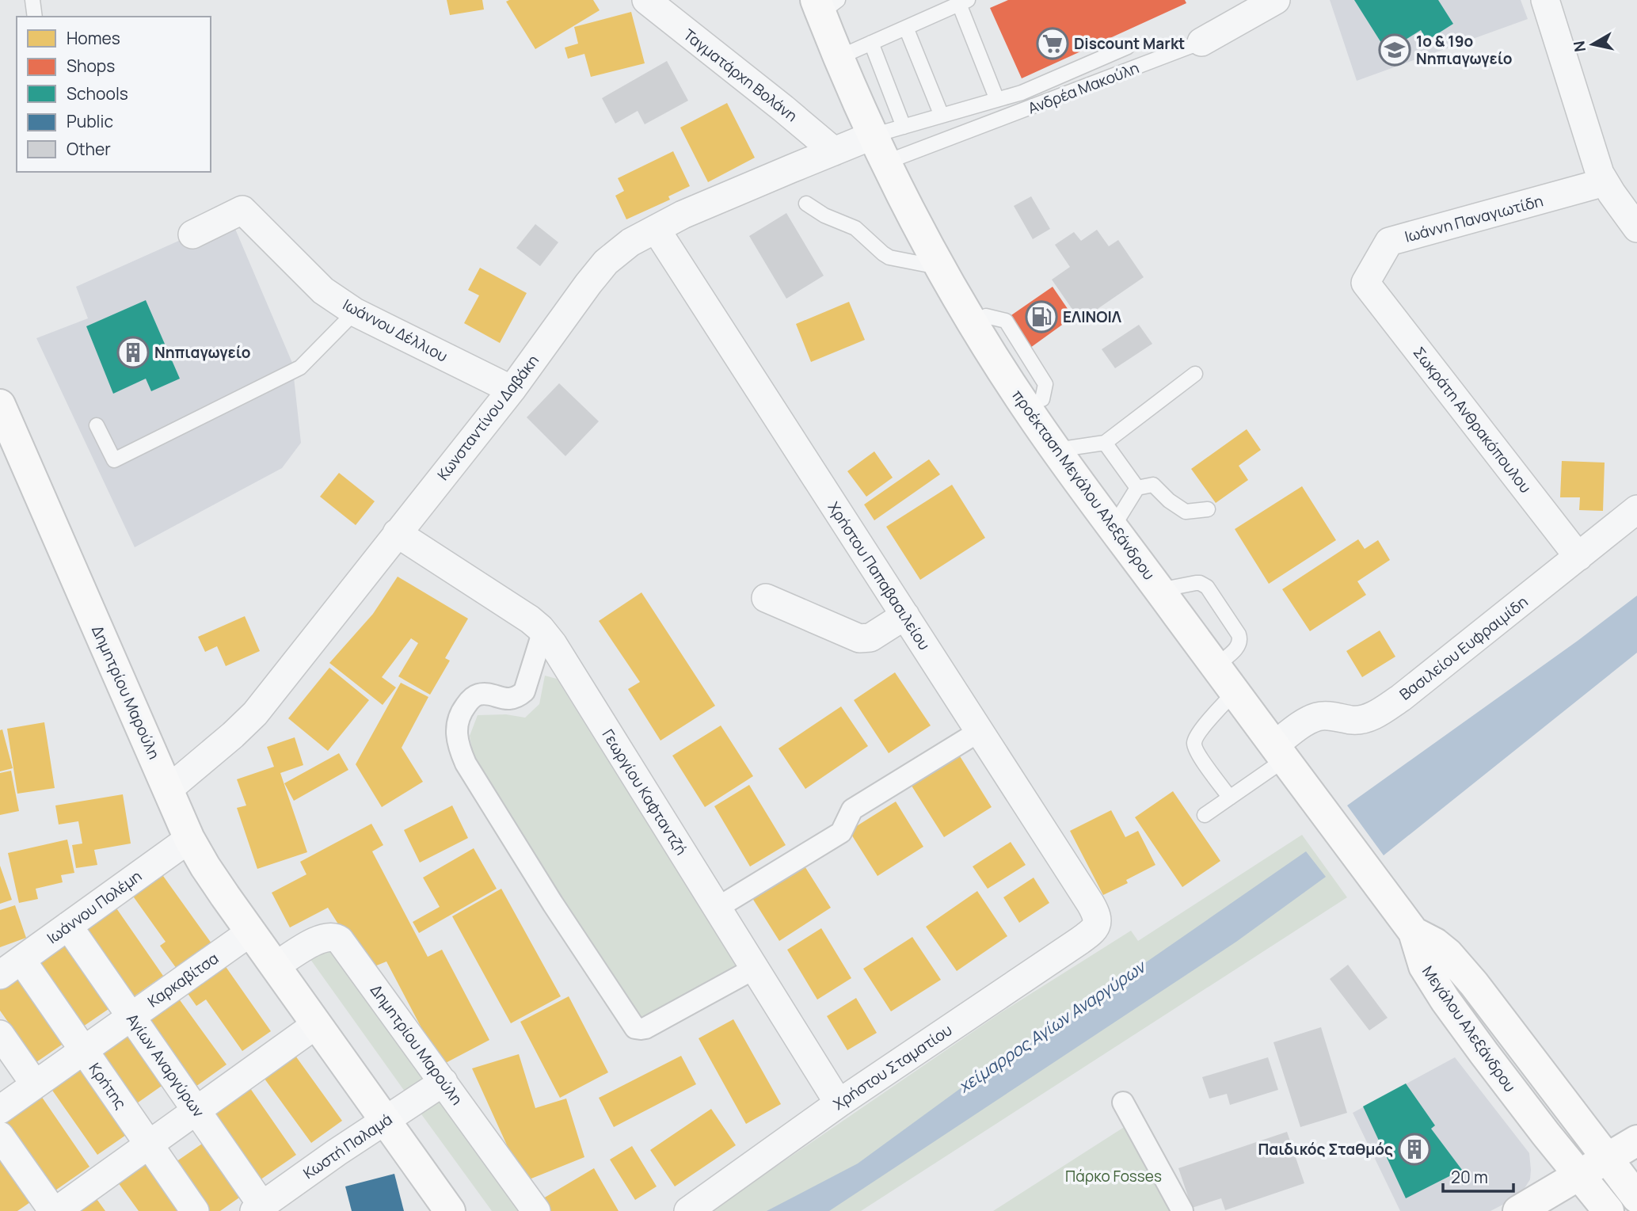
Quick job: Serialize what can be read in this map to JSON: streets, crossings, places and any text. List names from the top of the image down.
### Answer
{
  "streets": {
    "main road": ["προέκταση Μεγάλου Αλεξάνδρου", "Δημητρίου Μαρούλη", "Μεγάλου Αλεξάνδρου"],
    "street": [
      "Ταγματάρχη Βολάνη",
      "Ανδρέα Μακούλη",
      "Ιωάννη Παναγιωτίδη",
      "Ιωάννου Δέλλιου",
      "Κωνσταντίνου Δαβάκη",
      "Σωκράτη Ανθρακόπουλου",
      "Χρήστου Παπαβασιλείου",
      "Βασιλείου Ευφραιμίδη",
      "Γεωργίου Καφταντζή",
      "Ιωάννου Πολέμη",
      "Καρκαβίτσα",
      "Αγίων Αναργύρων",
      "Χρήστου Σταματίου",
      "Κρήτης",
      "Κωστή Παλαμά"
    ]
  },
  "crossings": [
    ["Ταγματάρχη Βολάνη", "Κωνσταντίνου Δαβάκη"],
    ["Ανδρέα Μακούλη", "προέκταση Μεγάλου Αλεξάνδρου"],
    ["Ιωάννη Παναγιωτίδη", "Σωκράτη Ανθρακόπουλου"],
    ["Ιωάννου Δέλλιου", "Κωνσταντίνου Δαβάκη"],
    ["Κωνσταντίνου Δαβάκη", "προέκταση Μεγάλου Αλεξάνδρου"],
    ["Κωνσταντίνου Δαβάκη", "Χρήστου Παπαβασιλείου"],
    ["Κωνσταντίνου Δαβάκη", "Δημητρίου Μαρούλη"],
    ["Κωνσταντίνου Δαβάκη", "Γεωργίου Καφταντζή"],
    ["Σωκράτη Ανθρακόπουλου", "Βασιλείου Ευφραιμίδη"],
    ["προέκταση Μεγάλου Αλεξάνδρου", "Βασιλείου Ευφραιμίδη"],
    ["προέκταση Μεγάλου Αλεξάνδρου", "Μεγάλου Αλεξάνδρου"],
    ["Χρήστου Παπαβασιλείου", "Χρήστου Σταματίου"],
    ["Δημητρίου Μαρούλη", "Ιωάννου Πολέμη"],
    ["Δημητρίου Μαρούλη", "Καρκαβίτσα"],
    ["Δημητρίου Μαρούλη", "Κωστή Παλαμά"],
    ["Γεωργίου Καφταντζή", "Χρήστου Σταματίου"],
    ["Ιωάννου Πολέμη", "Αγίων Αναργύρων"],
    ["Ιωάννου Πολέμη", "Κρήτης"],
    ["Καρκαβίτσα", "Αγίων Αναργύρων"],
    ["Καρκαβίτσα", "Κρήτης"],
    ["Αγίων Αναργύρων", "Κωστή Παλαμά"]
  ],
  "water": ["χείμαρρος Αγίων Αναργύρων"],
  "parks": ["Πάρκο Fosses"],
  "places": {
    "supermarket": ["Discount Markt"],
    "school or university": ["1ο & 19ο Νηπιαγωγείο"],
    "fuel station": ["ΕΛΙΝΟΙΛ"],
    "building": ["Νηπιαγωγείο", "Παιδικός Σταθμός"]
  },
  "legend": [
    "Homes",
    "Shops",
    "Schools",
    "Public",
    "Other"
  ],
  "scale_bar": "20 m",
  "north": "left"
}
